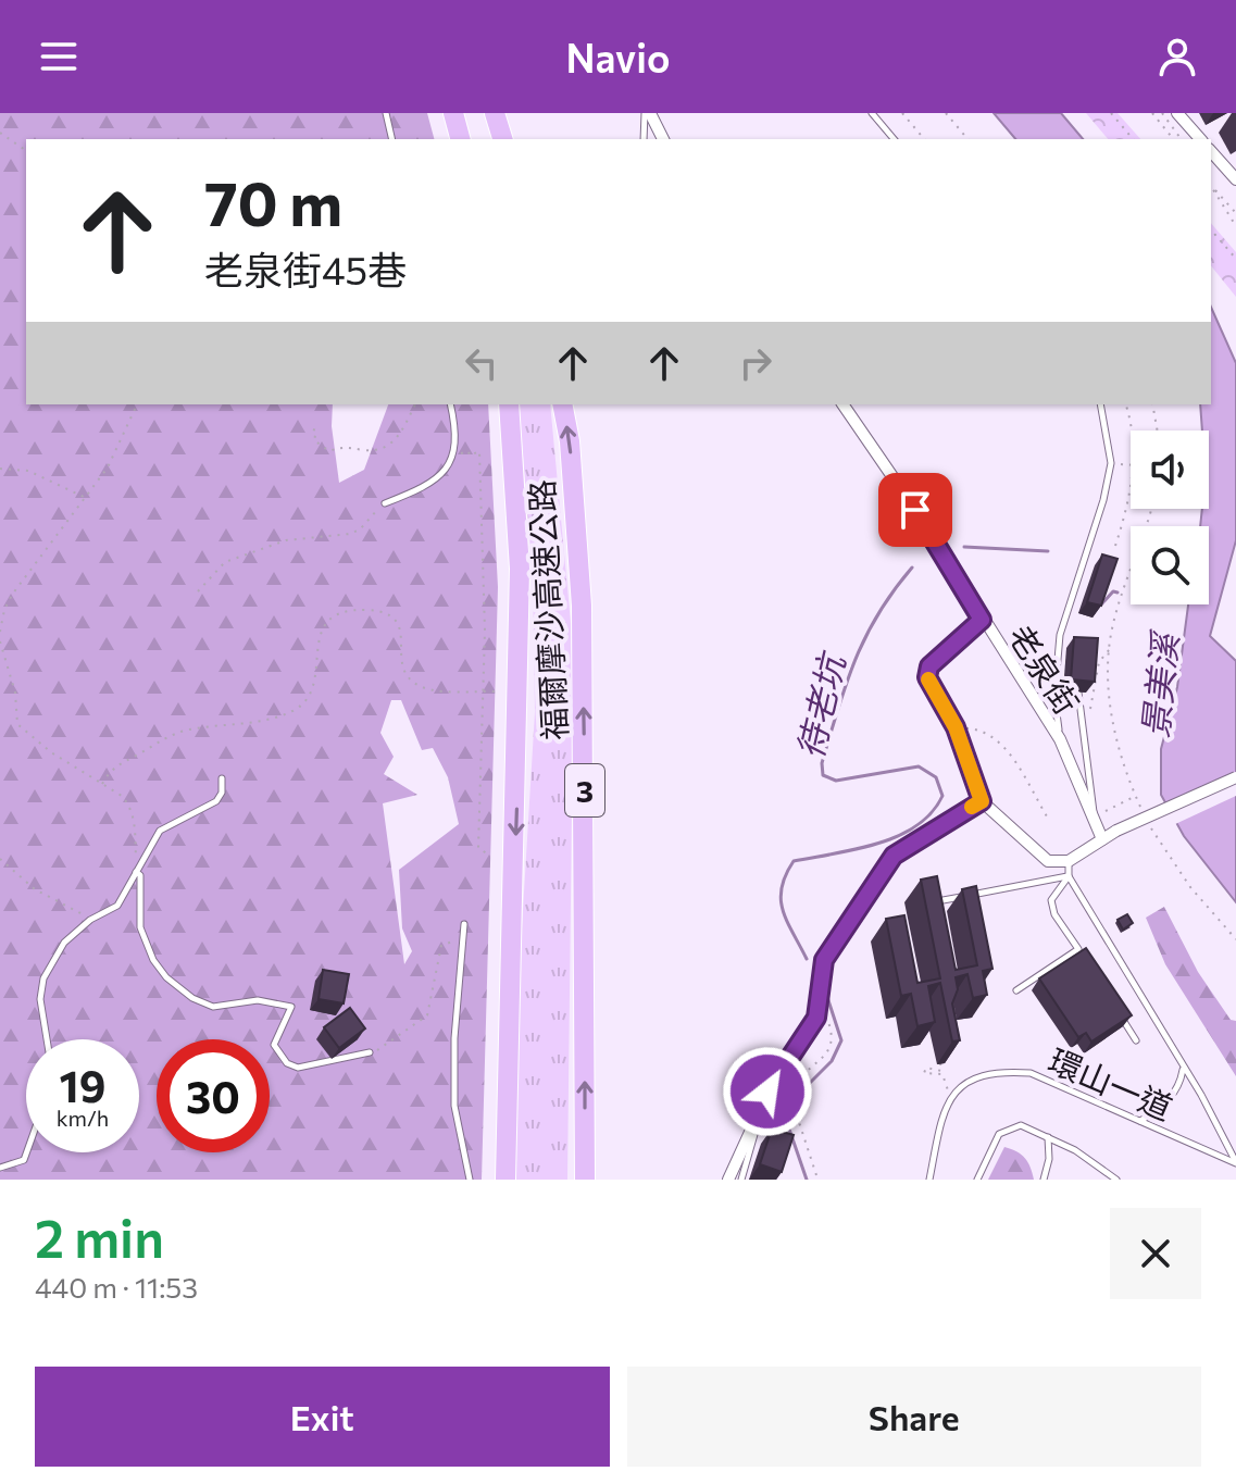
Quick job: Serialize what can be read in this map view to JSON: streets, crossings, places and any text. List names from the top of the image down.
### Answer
{
  "streets": {
    "highway": ["福爾摩沙高速公路", "3"],
    "street": ["老泉街"],
    "lane": ["環山一道"]
  },
  "water": ["景美溪", "待老坑"],
  "page": {
    "header": "Navio",
    "turn": ["70 m", "老泉街45巷"],
    "speed": "19 km/h",
    "limit": "30",
    "heading": ["2 min", "440 m · 11:53"],
    "buttons": ["Exit", "Share"]
  }
}
